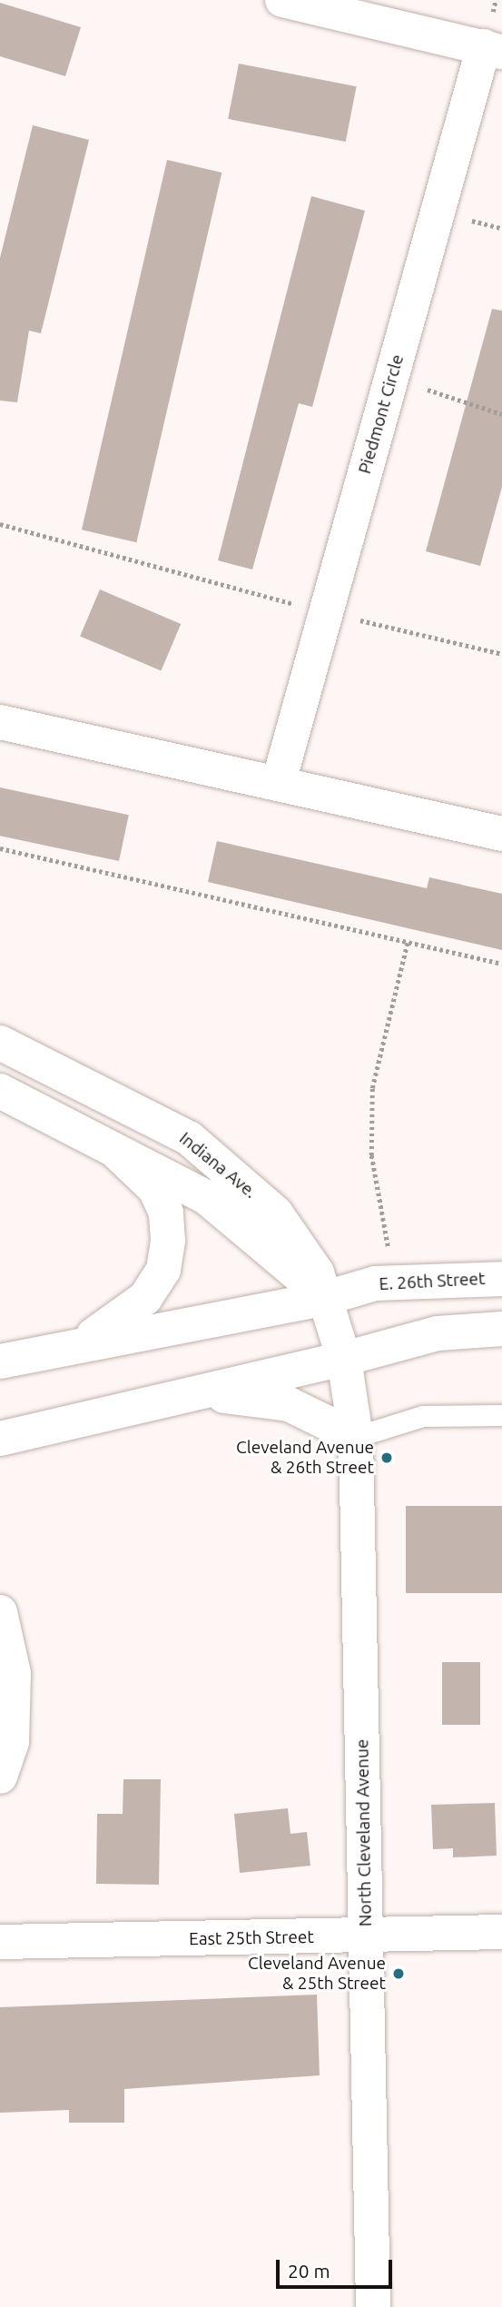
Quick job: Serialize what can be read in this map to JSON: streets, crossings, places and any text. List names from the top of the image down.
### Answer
{
  "streets": {
    "main road": [
      "Piedmont Circle",
      "Indiana Ave.",
      "E. 26th Street",
      "North Cleveland Avenue",
      "East 25th Street"
    ]
  },
  "crossings": [
    ["Indiana Ave.", "E. 26th Street"],
    ["Indiana Ave.", "North Cleveland Avenue"],
    ["North Cleveland Avenue", "East 25th Street"]
  ],
  "places": ["Cleveland Avenue & 26th Street", "Cleveland Avenue & 25th Street"],
  "scale_bar": "20 m"
}
